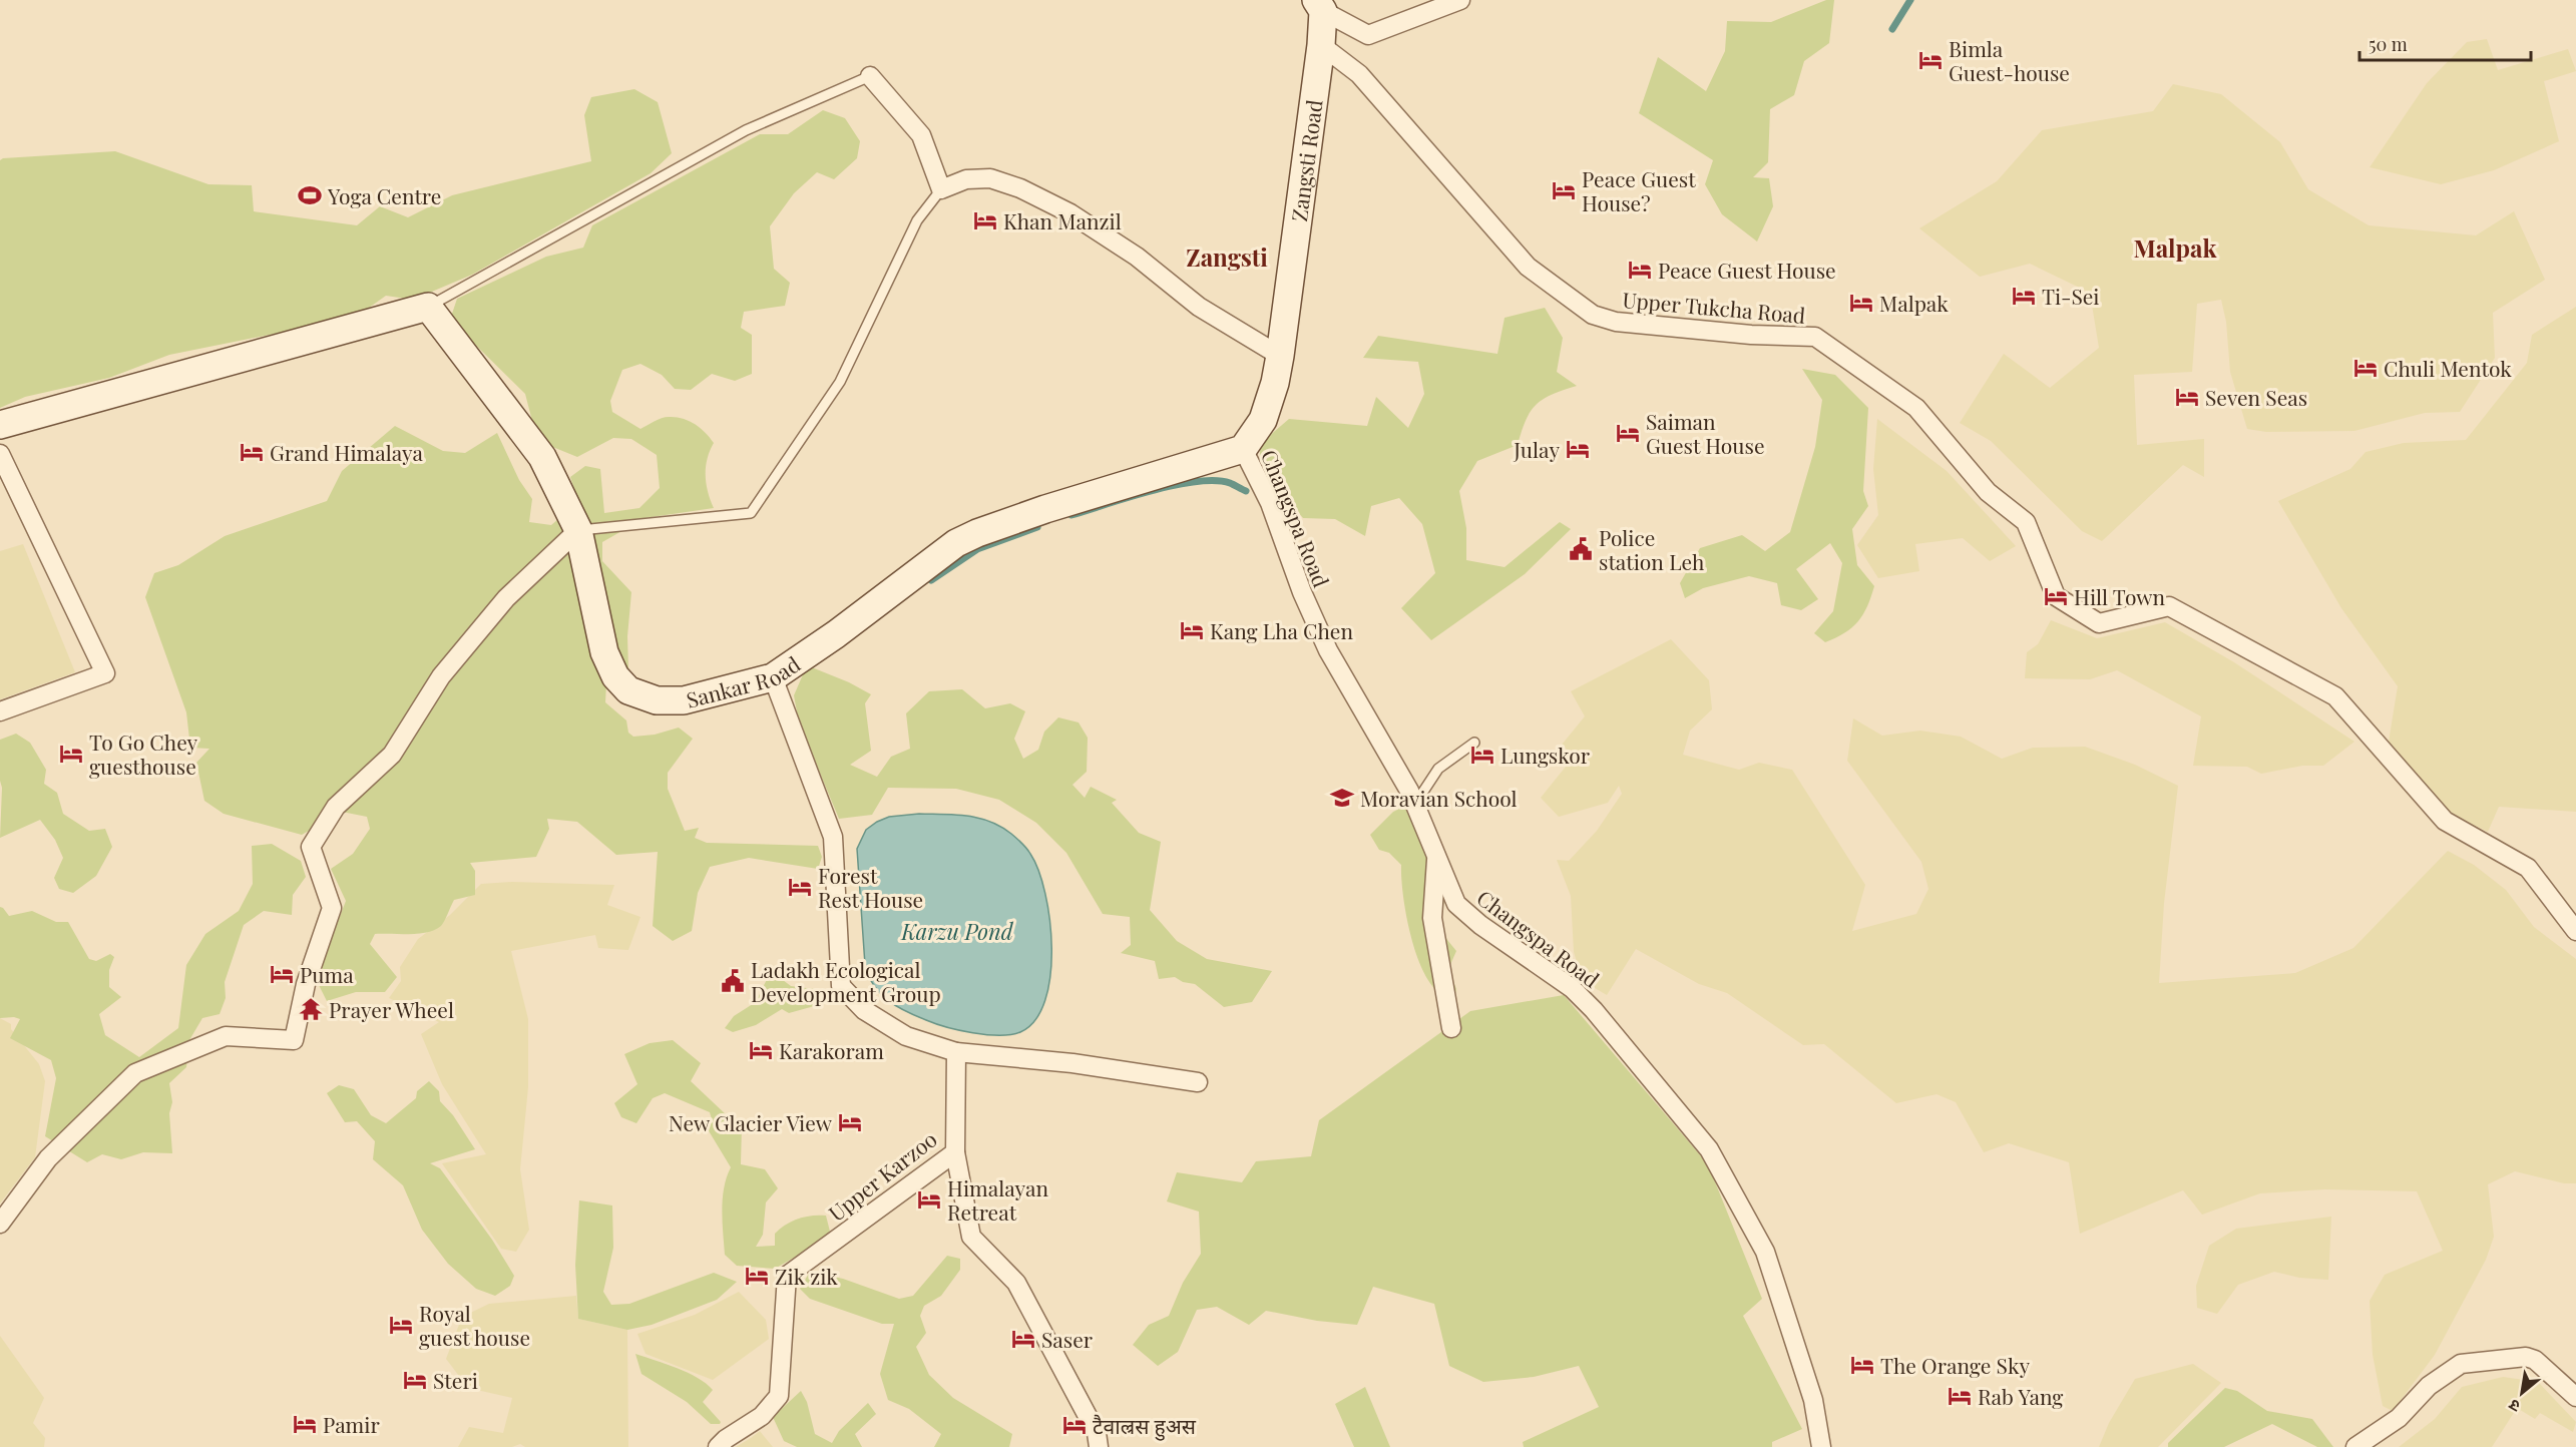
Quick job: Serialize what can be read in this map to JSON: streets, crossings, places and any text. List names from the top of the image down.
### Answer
{
  "streets": {
    "main road": ["Zangsti Road", "Sankar Road"],
    "street": ["Upper Tukcha Road", "Changspa Road", "Upper Karzoo"]
  },
  "crossings": [
    ["Zangsti Road", "Upper Tukcha Road"],
    ["Zangsti Road", "Changspa Road"],
    ["Zangsti Road", "Sankar Road"],
    ["Changspa Road", "Sankar Road"]
  ],
  "districts": ["Malpak", "Zangsti"],
  "water": ["Karzu Pond"],
  "places": {
    "hotel": [
      "Bimla Guest-house",
      "Peace Guest House?",
      "Khan Manzil",
      "Peace Guest House",
      "Ti-Sei",
      "Malpak",
      "Chuli Mentok",
      "Seven Seas",
      "Saiman Guest House",
      "Julay",
      "Grand Himalaya",
      "Hill Town",
      "Kang Lha Chen",
      "To Go Chey guesthouse",
      "Lungskor",
      "Forest Rest House",
      "Puma",
      "Karakoram",
      "New Glacier View",
      "Himalayan Retreat",
      "Zik zik",
      "Royal guest house",
      "Saser",
      "The Orange Sky",
      "Steri",
      "Rab Yang",
      "Pamir",
      "टैवाल्रस हुअस"
    ],
    "sports": ["Yoga Centre"],
    "public building": ["Police station Leh", "Ladakh Ecological Development Group"],
    "school or university": ["Moravian School"],
    "temple": ["Prayer Wheel"]
  },
  "scale_bar": "50 m",
  "north": "bottom left"
}
